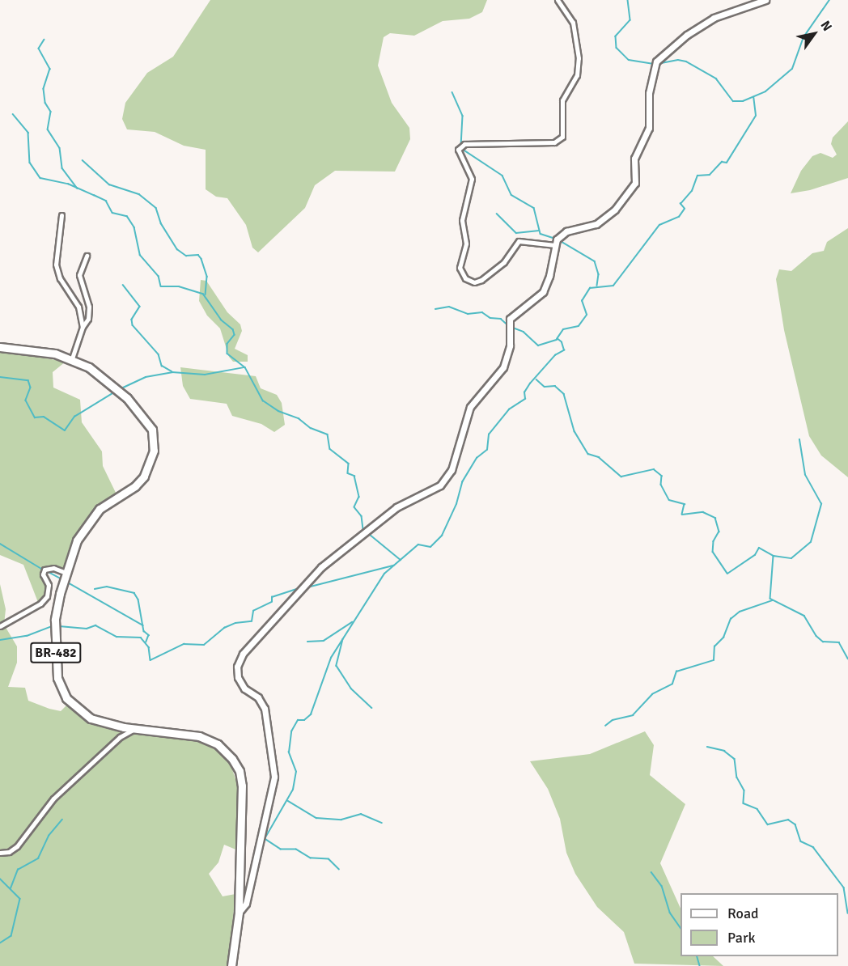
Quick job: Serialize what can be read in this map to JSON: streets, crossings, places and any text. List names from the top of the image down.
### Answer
{
  "streets": {
    "highway": ["BR-482"]
  },
  "legend": ["Road", "Park"],
  "north": "top right"
}
